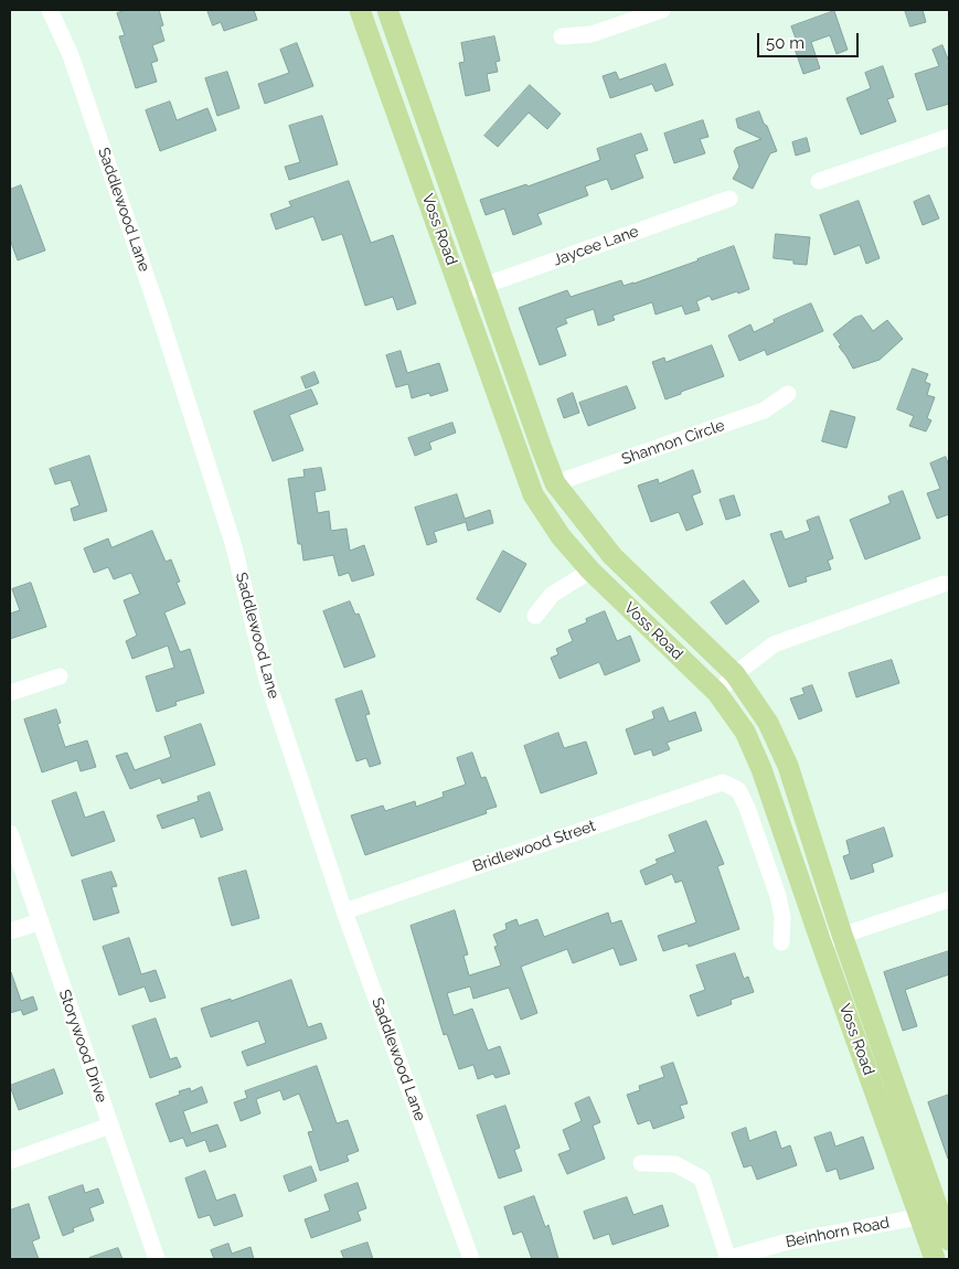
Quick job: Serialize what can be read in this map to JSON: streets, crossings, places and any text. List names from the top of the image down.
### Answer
{
  "streets": {
    "main road": ["Voss Road"],
    "street": [
      "Saddlewood Lane",
      "Jaycee Lane",
      "Shannon Circle",
      "Bridlewood Street",
      "Storywood Drive",
      "Beinhorn Road"
    ]
  },
  "crossings": [
    ["Saddlewood Lane", "Bridlewood Street"],
    ["Voss Road", "Jaycee Lane"],
    ["Voss Road", "Shannon Circle"],
    ["Voss Road", "Beinhorn Road"]
  ],
  "scale_bar": "50 m"
}
